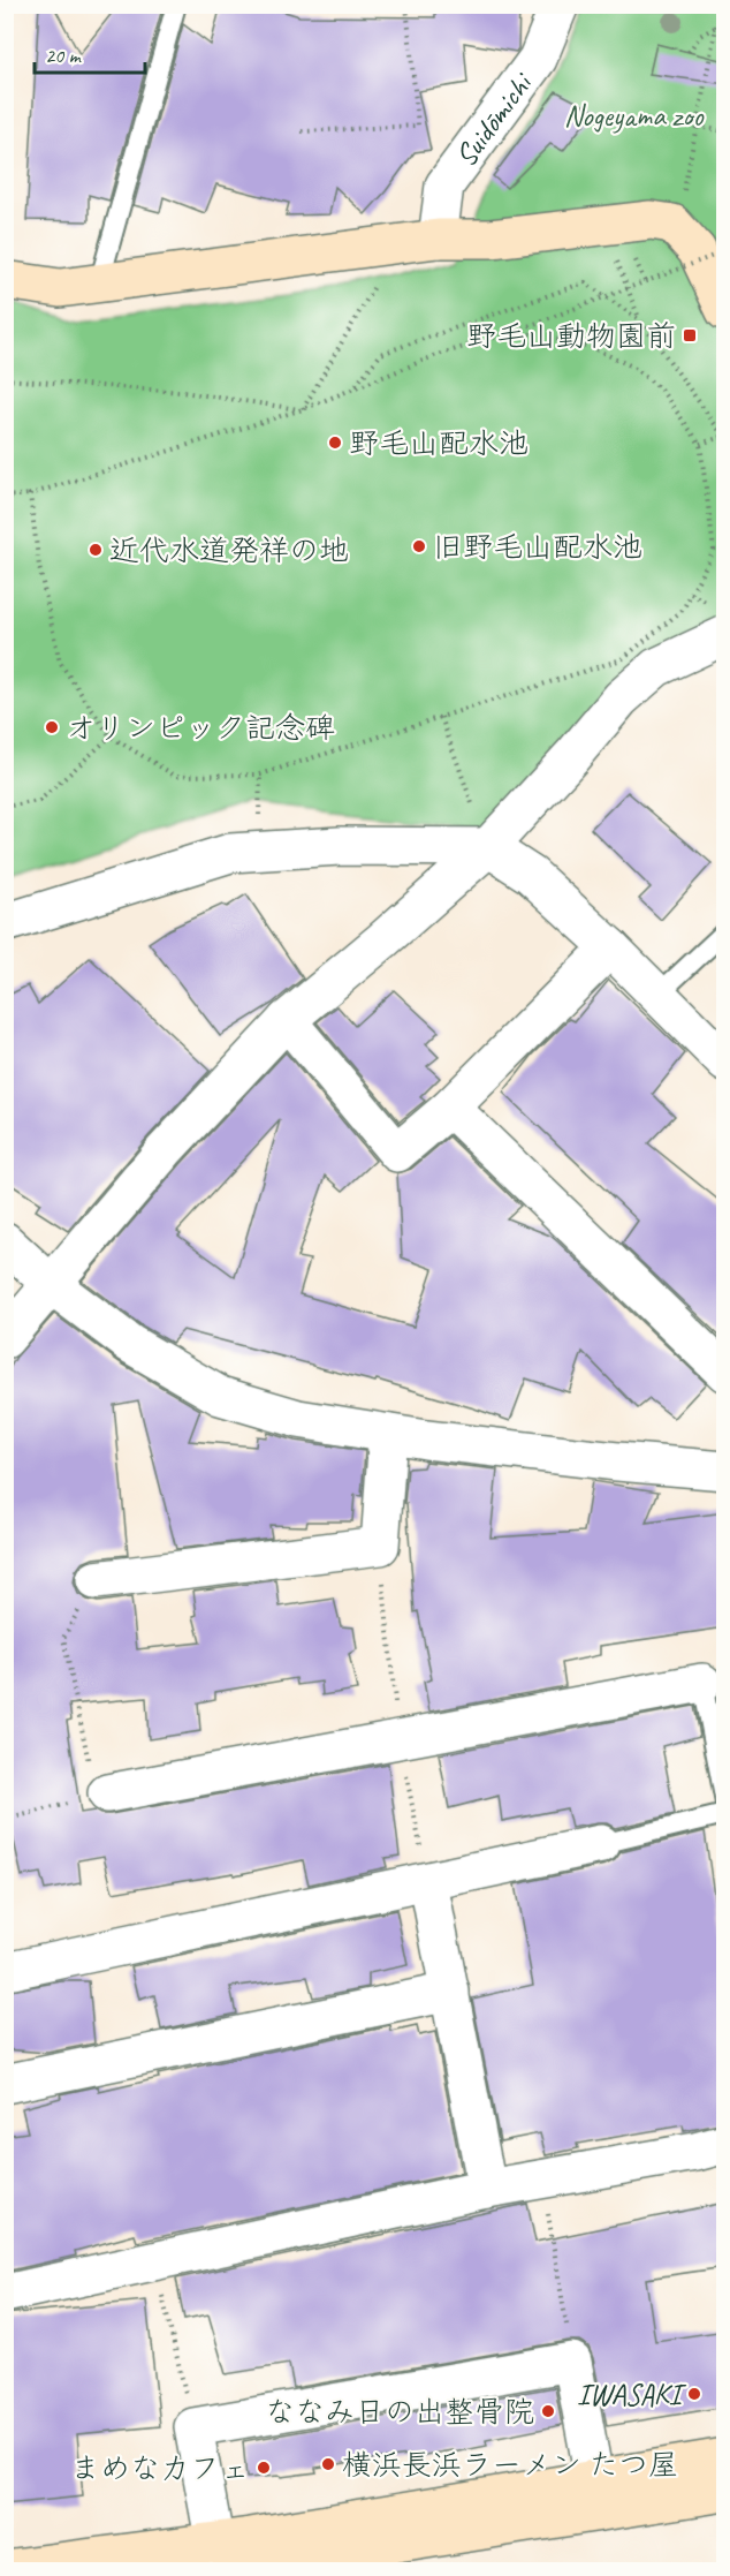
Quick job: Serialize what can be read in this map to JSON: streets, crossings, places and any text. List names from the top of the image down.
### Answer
{
  "streets": {
    "street": ["Suidōmichi"]
  },
  "parks": ["Nogeyama zoo"],
  "places": {
    "transit": ["野毛山動物園前"],
    "other": [
      "野毛山配水池",
      "旧野毛山配水池",
      "近代水道発祥の地",
      "オリンピック記念碑",
      "IWASAKI",
      "ななみ日の出整骨院",
      "横浜長浜ラーメン たつ屋",
      "まめなカフェ"
    ]
  },
  "scale_bar": "20 m"
}
